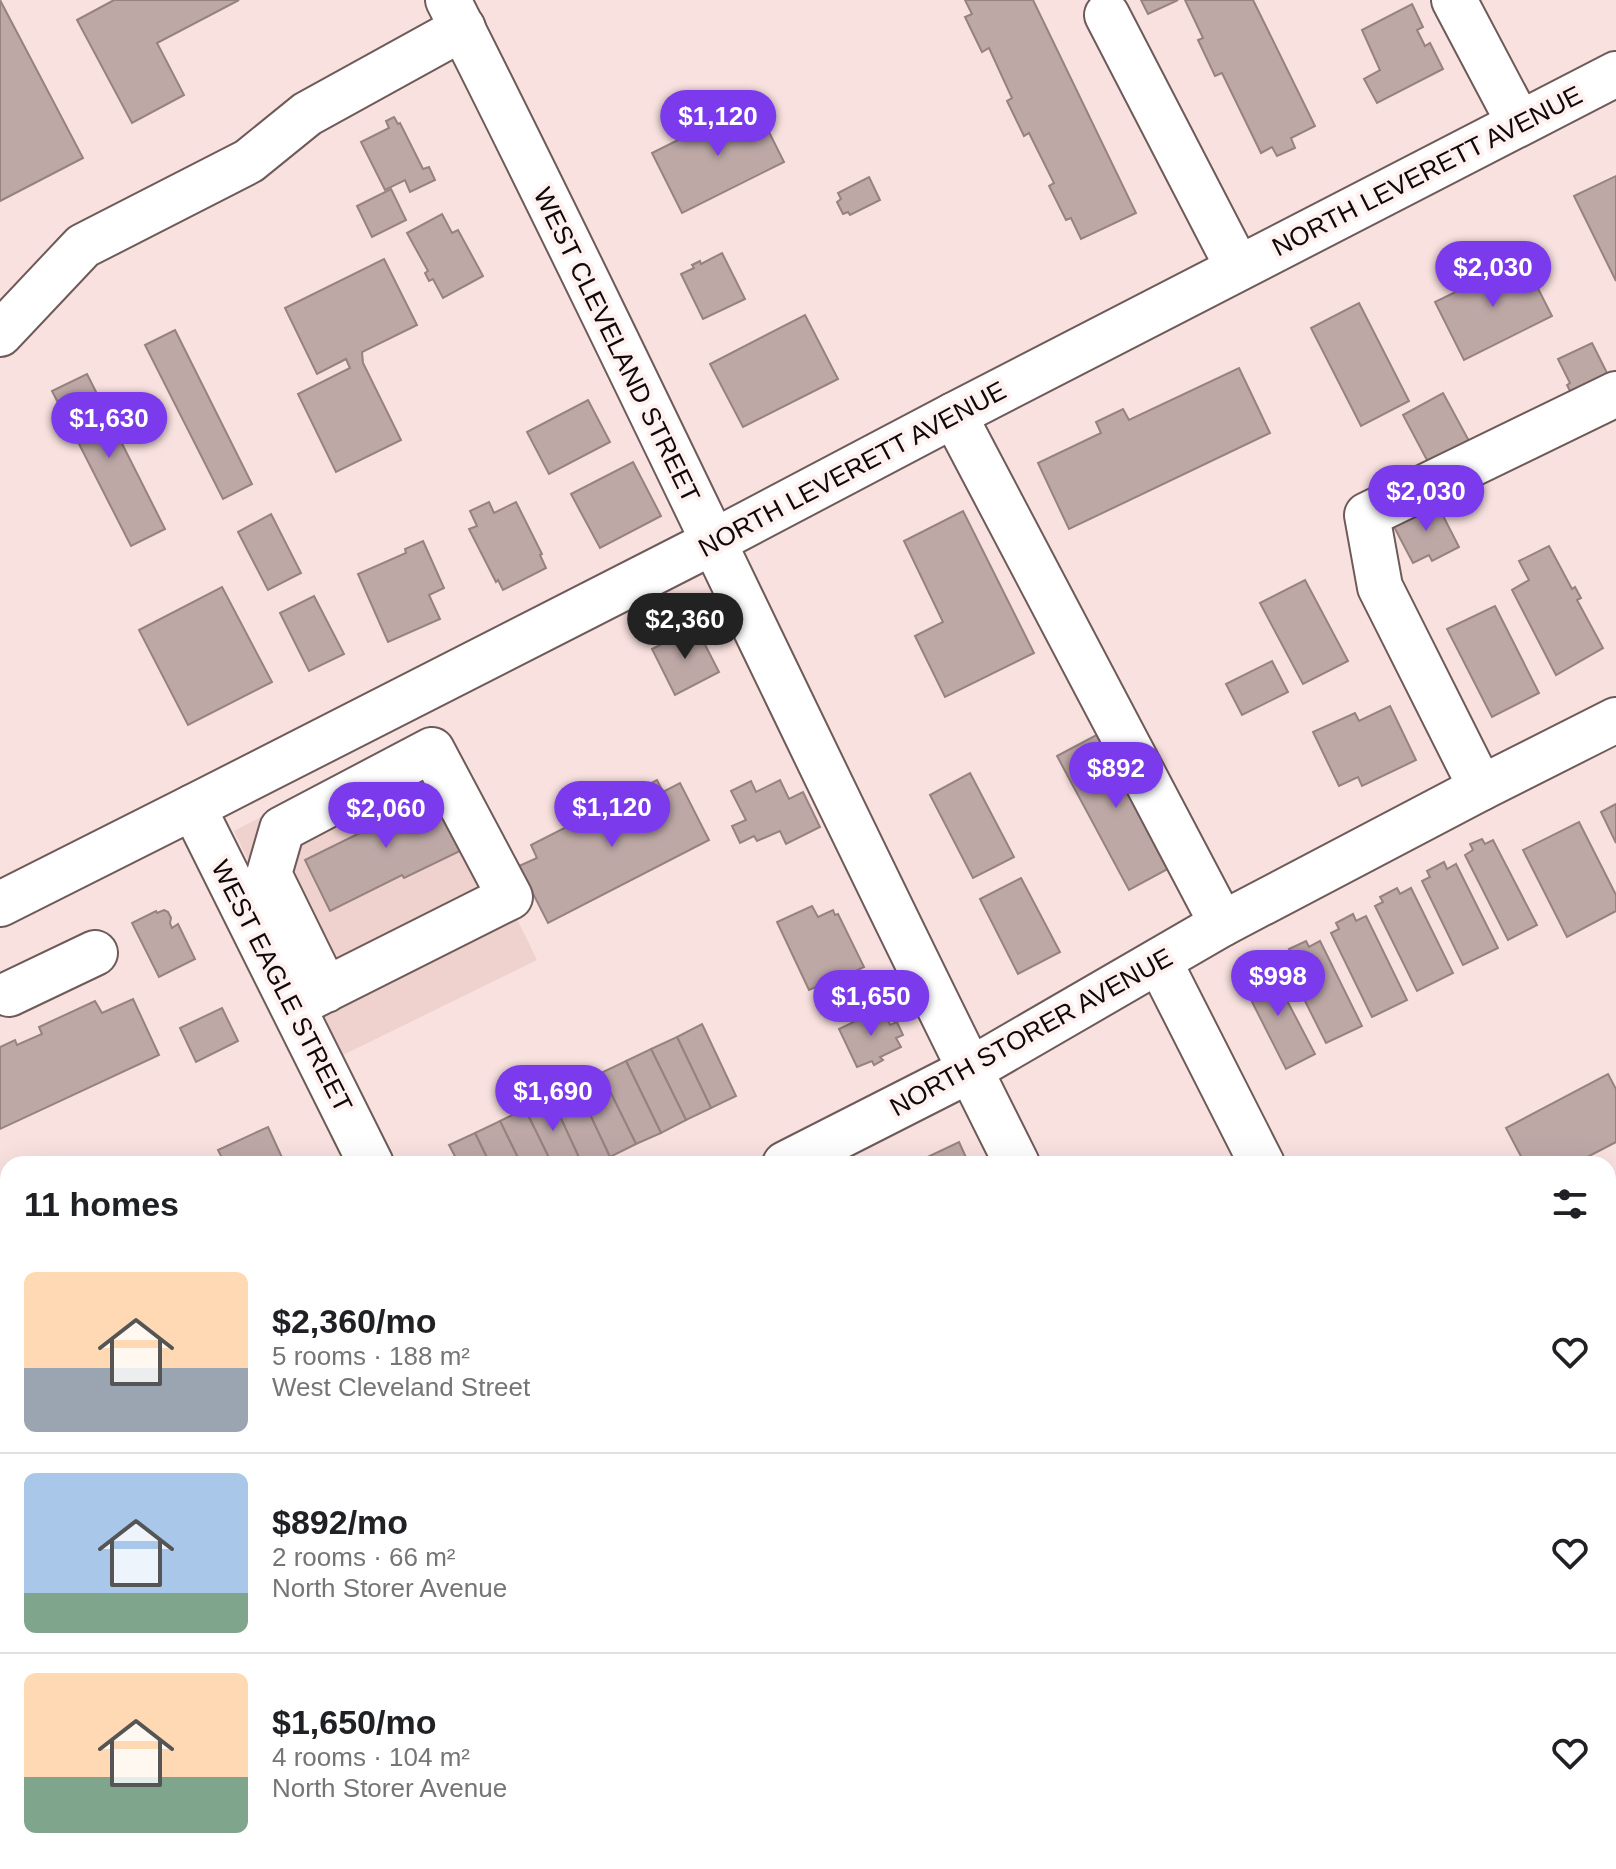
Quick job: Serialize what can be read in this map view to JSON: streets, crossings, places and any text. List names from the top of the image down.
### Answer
{
  "streets": {
    "street": [
      "NORTH LEVERETT AVENUE",
      "WEST CLEVELAND STREET",
      "WEST EAGLE STREET",
      "NORTH STORER AVENUE"
    ]
  },
  "crossings": [
    ["NORTH LEVERETT AVENUE", "WEST CLEVELAND STREET"],
    ["NORTH LEVERETT AVENUE", "WEST EAGLE STREET"],
    ["WEST CLEVELAND STREET", "NORTH STORER AVENUE"]
  ],
  "page": {
    "price": [
      "$1,120",
      "$2,030",
      "$1,630",
      "$2,030",
      "$2,360",
      "$892",
      "$1,120",
      "$2,060",
      "$998",
      "$1,650",
      "$1,690"
    ],
    "heading": "11 homes",
    "list": [
      {
        "name": "$2,360/mo",
        "note": "5 rooms · 188 m² · West Cleveland Street"
      },
      {
        "name": "$892/mo",
        "note": "2 rooms · 66 m² · North Storer Avenue"
      },
      {
        "name": "$1,650/mo",
        "note": "4 rooms · 104 m² · North Storer Avenue"
      }
    ]
  }
}
